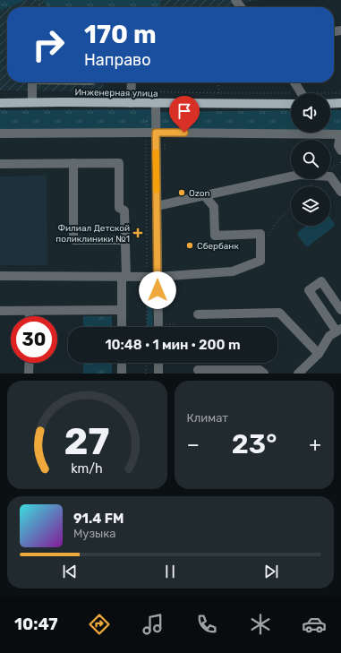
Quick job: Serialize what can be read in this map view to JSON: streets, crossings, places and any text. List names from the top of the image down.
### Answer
{
  "streets": {
    "main road": ["Инженерная улица"]
  },
  "places": {
    "other": ["Ozon", "Сбербанк"],
    "health": ["Филиал Детской поликлиники №1"]
  },
  "page": {
    "turn": ["170 m", "Направо"],
    "limit": "30",
    "trip": "10:48 · 1 мин · 200 m",
    "tile": "Климат",
    "heat": ["−", "23°", "+"],
    "song": ["91.4 FM", "Музыка"],
    "tabs": "10:47",
    "gauge": ["27", "km/h"]
  }
}
